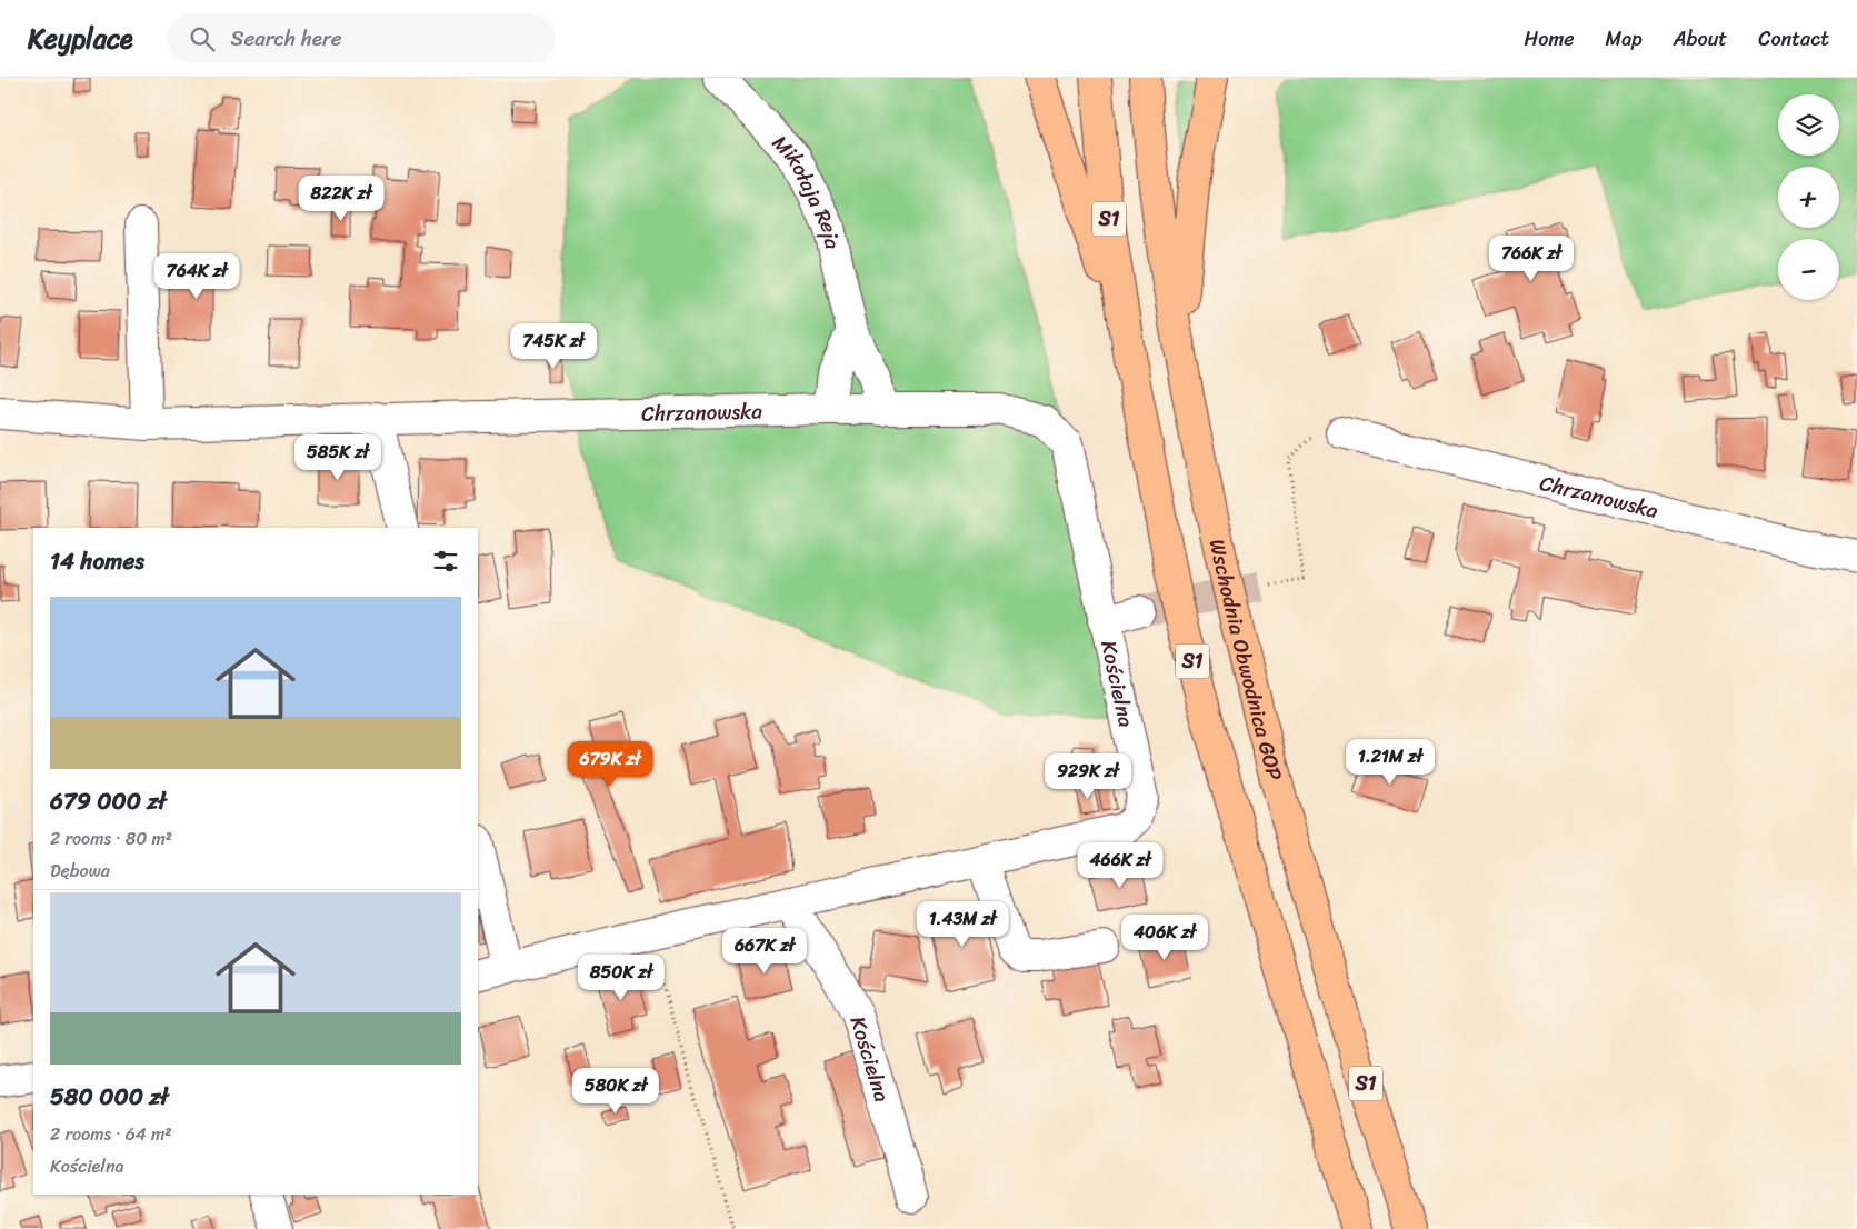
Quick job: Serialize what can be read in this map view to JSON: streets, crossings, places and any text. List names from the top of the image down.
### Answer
{
  "streets": {
    "highway": ["S1", "Wschodnia Obwodnica GOP"],
    "street": ["Mikołaja Reja", "Chrzanowska", "Kościelna"]
  },
  "crossings": [
    ["Mikołaja Reja", "Chrzanowska"],
    ["Chrzanowska", "Kościelna"]
  ],
  "page": {
    "header": "Keyplace",
    "search": "Search here",
    "nav": [
      "Home",
      "Map",
      "About",
      "Contact"
    ],
    "map_buttons": ["+", "−"],
    "price": [
      "822K zł",
      "766K zł",
      "764K zł",
      "745K zł",
      "585K zł",
      "1.21M zł",
      "679K zł",
      "929K zł",
      "466K zł",
      "1.43M zł",
      "406K zł",
      "667K zł",
      "850K zł",
      "580K zł"
    ],
    "heading": "14 homes",
    "list": [
      {
        "name": "679 000 zł",
        "note": "2 rooms · 80 m² · Dębowa"
      },
      {
        "name": "580 000 zł",
        "note": "2 rooms · 64 m² · Kościelna"
      }
    ]
  }
}
